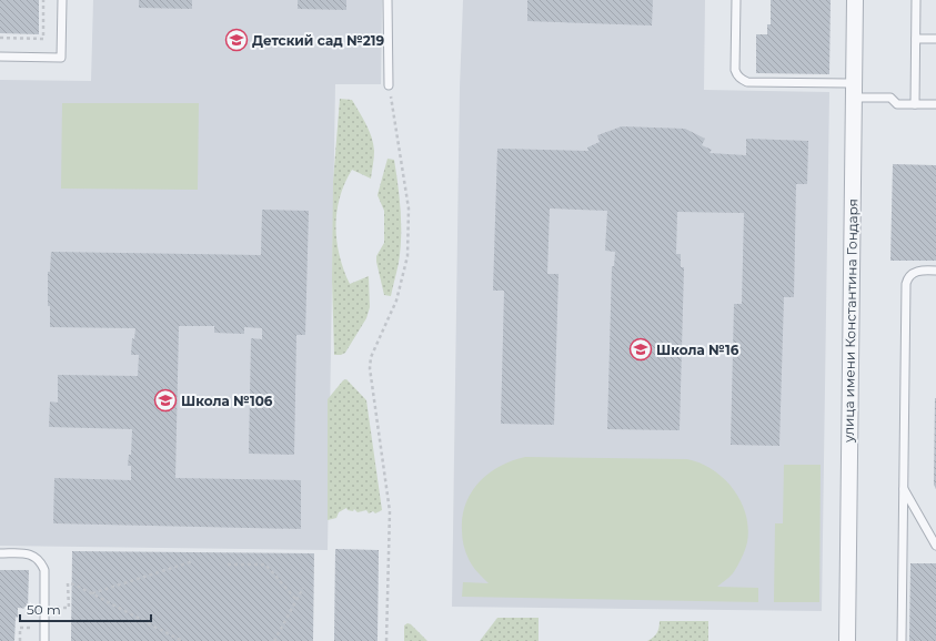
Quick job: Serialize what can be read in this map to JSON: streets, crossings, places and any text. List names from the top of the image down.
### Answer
{
  "streets": {
    "street": ["улица имени Константина Гондаря"]
  },
  "places": {
    "school or university": ["Детский сад №219", "Школа №16", "Школа №106"]
  },
  "scale_bar": "50 m"
}
